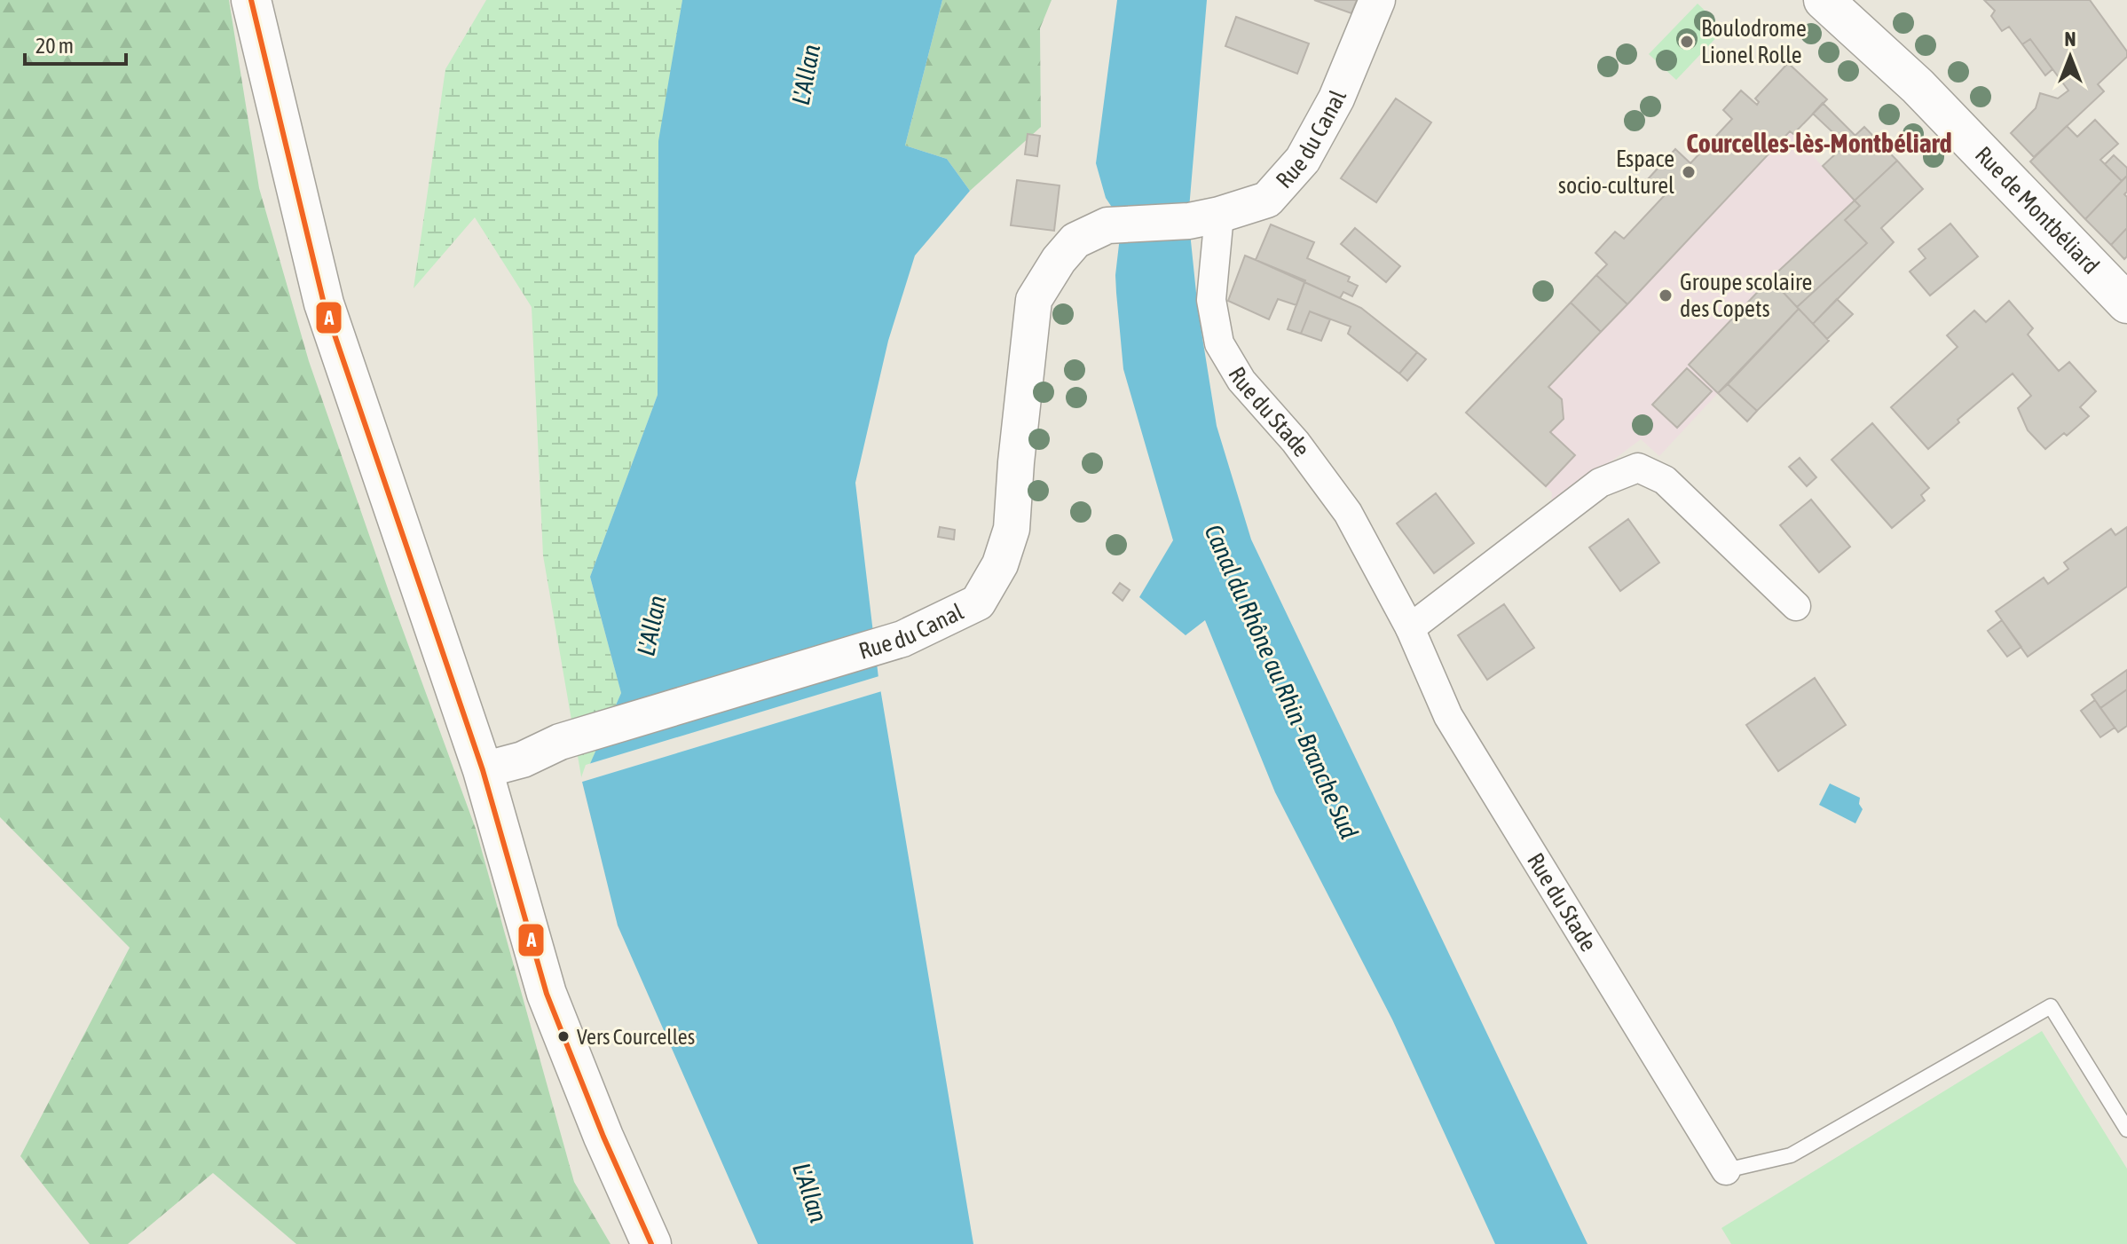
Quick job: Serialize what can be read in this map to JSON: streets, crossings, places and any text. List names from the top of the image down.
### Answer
{
  "streets": {
    "main road": ["Rue de Montbéliard"],
    "street": ["Rue du Canal", "Rue du Stade"]
  },
  "crossings": [
    ["Rue du Canal", "Rue du Stade"]
  ],
  "districts": ["Courcelles-lès-Montbéliard"],
  "water": ["L'Allan", "Canal du Rhône au Rhin - Branche Sud"],
  "places": [
    "Boulodrome Lionel Rolle",
    "Espace socio-culturel",
    "Groupe scolaire des Copets",
    "Vers Courcelles"
  ],
  "lines": ["transit line A"],
  "scale_bar": "20 m",
  "north": "top"
}
